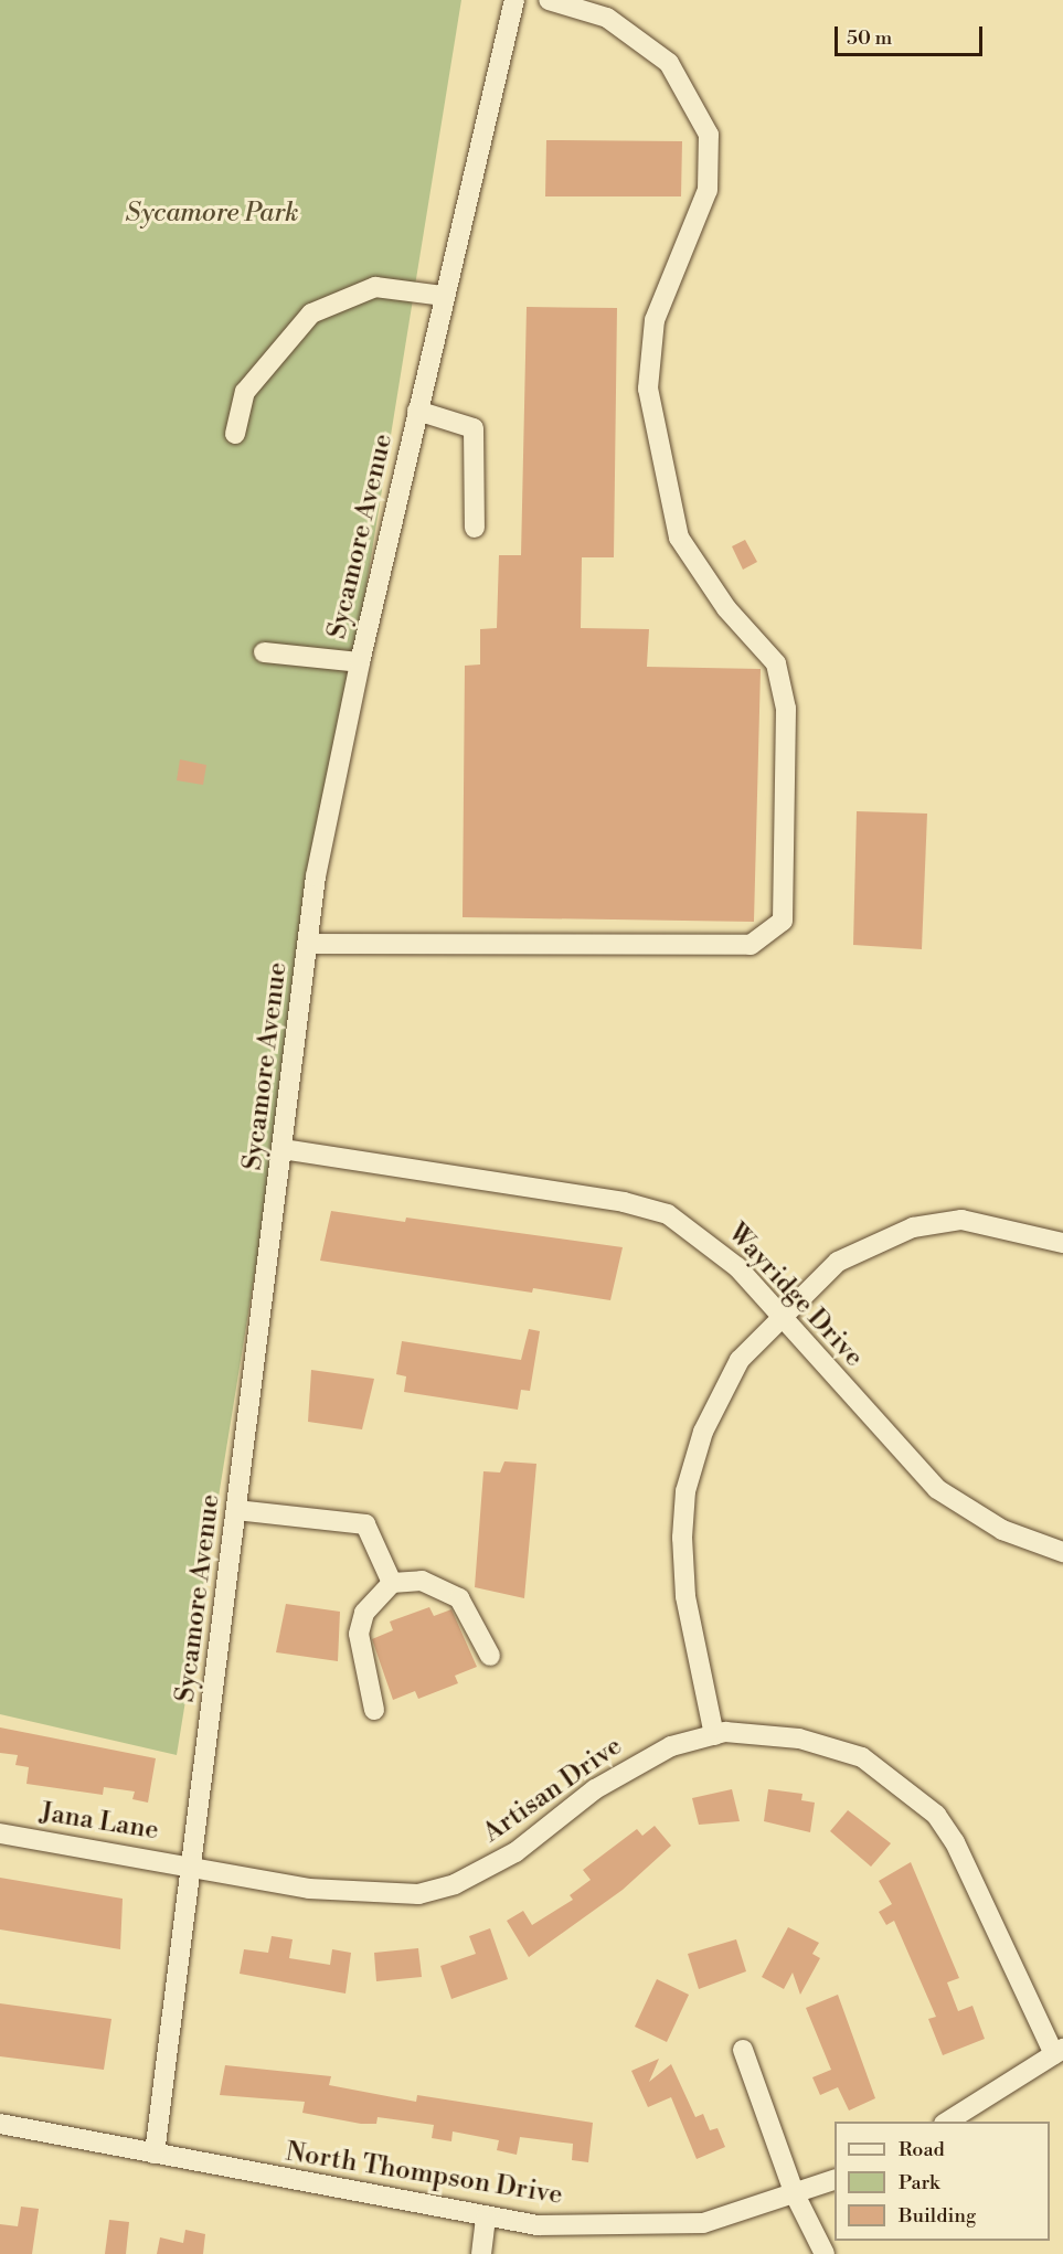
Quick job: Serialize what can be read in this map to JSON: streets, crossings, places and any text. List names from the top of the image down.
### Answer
{
  "streets": {
    "street": [
      "Sycamore Avenue",
      "Wayridge Drive",
      "Artisan Drive",
      "Jana Lane",
      "North Thompson Drive"
    ]
  },
  "crossings": [
    ["Sycamore Avenue", "Wayridge Drive"],
    ["Sycamore Avenue", "Artisan Drive"],
    ["Sycamore Avenue", "Jana Lane"],
    ["Sycamore Avenue", "North Thompson Drive"],
    ["Artisan Drive", "Jana Lane"]
  ],
  "parks": ["Sycamore Park"],
  "legend": ["Road", "Park", "Building"],
  "scale_bar": "50 m"
}
